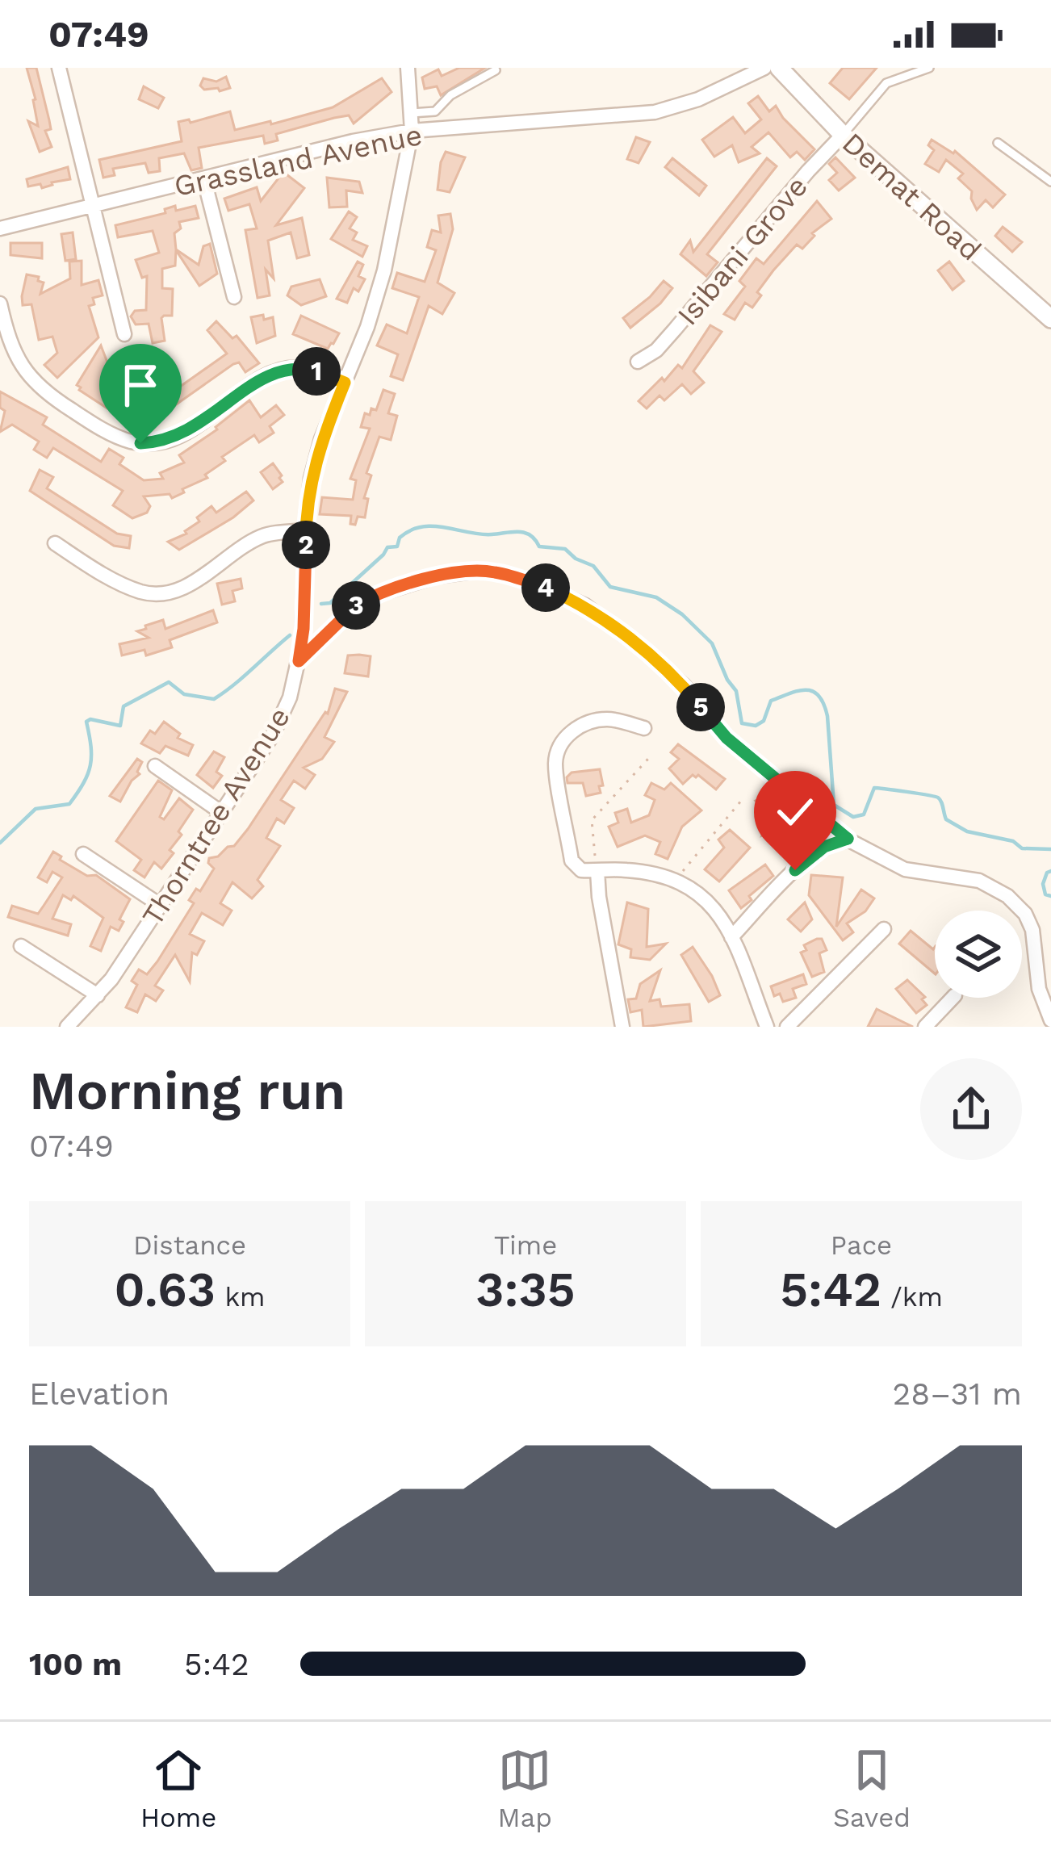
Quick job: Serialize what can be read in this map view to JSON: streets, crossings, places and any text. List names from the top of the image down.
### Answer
{
  "streets": {
    "street": [
      "Grassland Avenue",
      "Demat Road",
      "Isibani Grove",
      "Thorntree Avenue"
    ]
  },
  "crossings": [
    ["Grassland Avenue", "Thorntree Avenue"],
    ["Demat Road", "Isibani Grove"]
  ],
  "page": {
    "status": "07:49",
    "pins": [
      "1",
      "2",
      "4",
      "3",
      "5"
    ],
    "heading": ["Morning run", "07:49"],
    "stats": [
      ["Distance", "0.63 km"],
      ["Time", "3:35"],
      ["Pace", "5:42 /km"]
    ],
    "chart": ["Elevation", "28–31 m"],
    "list": [
      {
        "name": "100 m",
        "note": "5:42"
      }
    ],
    "tabs": ["Home", "Map", "Saved"]
  }
}
